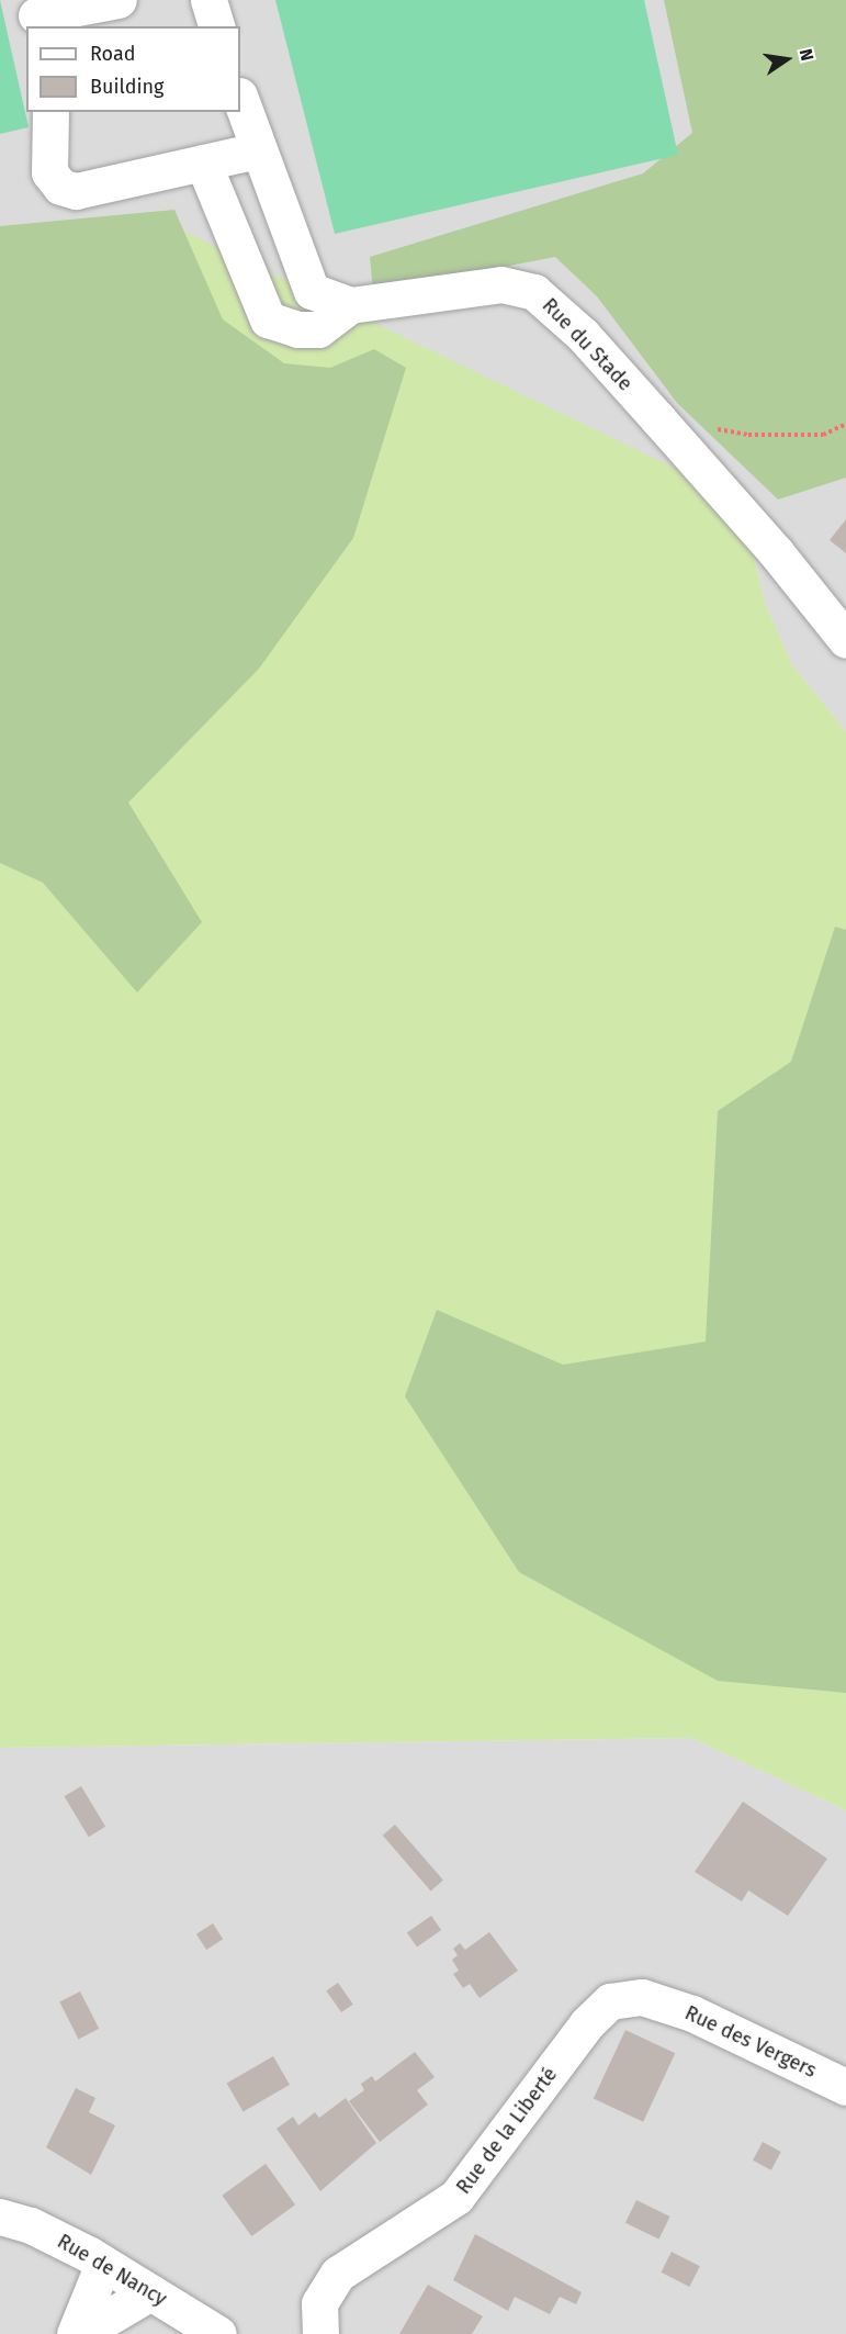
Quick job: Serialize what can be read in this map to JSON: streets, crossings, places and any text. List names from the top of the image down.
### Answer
{
  "streets": {
    "street": [
      "Rue du Stade",
      "Rue des Vergers",
      "Rue de la Liberté",
      "Rue de Nancy"
    ]
  },
  "crossings": [
    ["Rue des Vergers", "Rue de la Liberté"]
  ],
  "legend": ["Road", "Building"],
  "north": "right"
}
